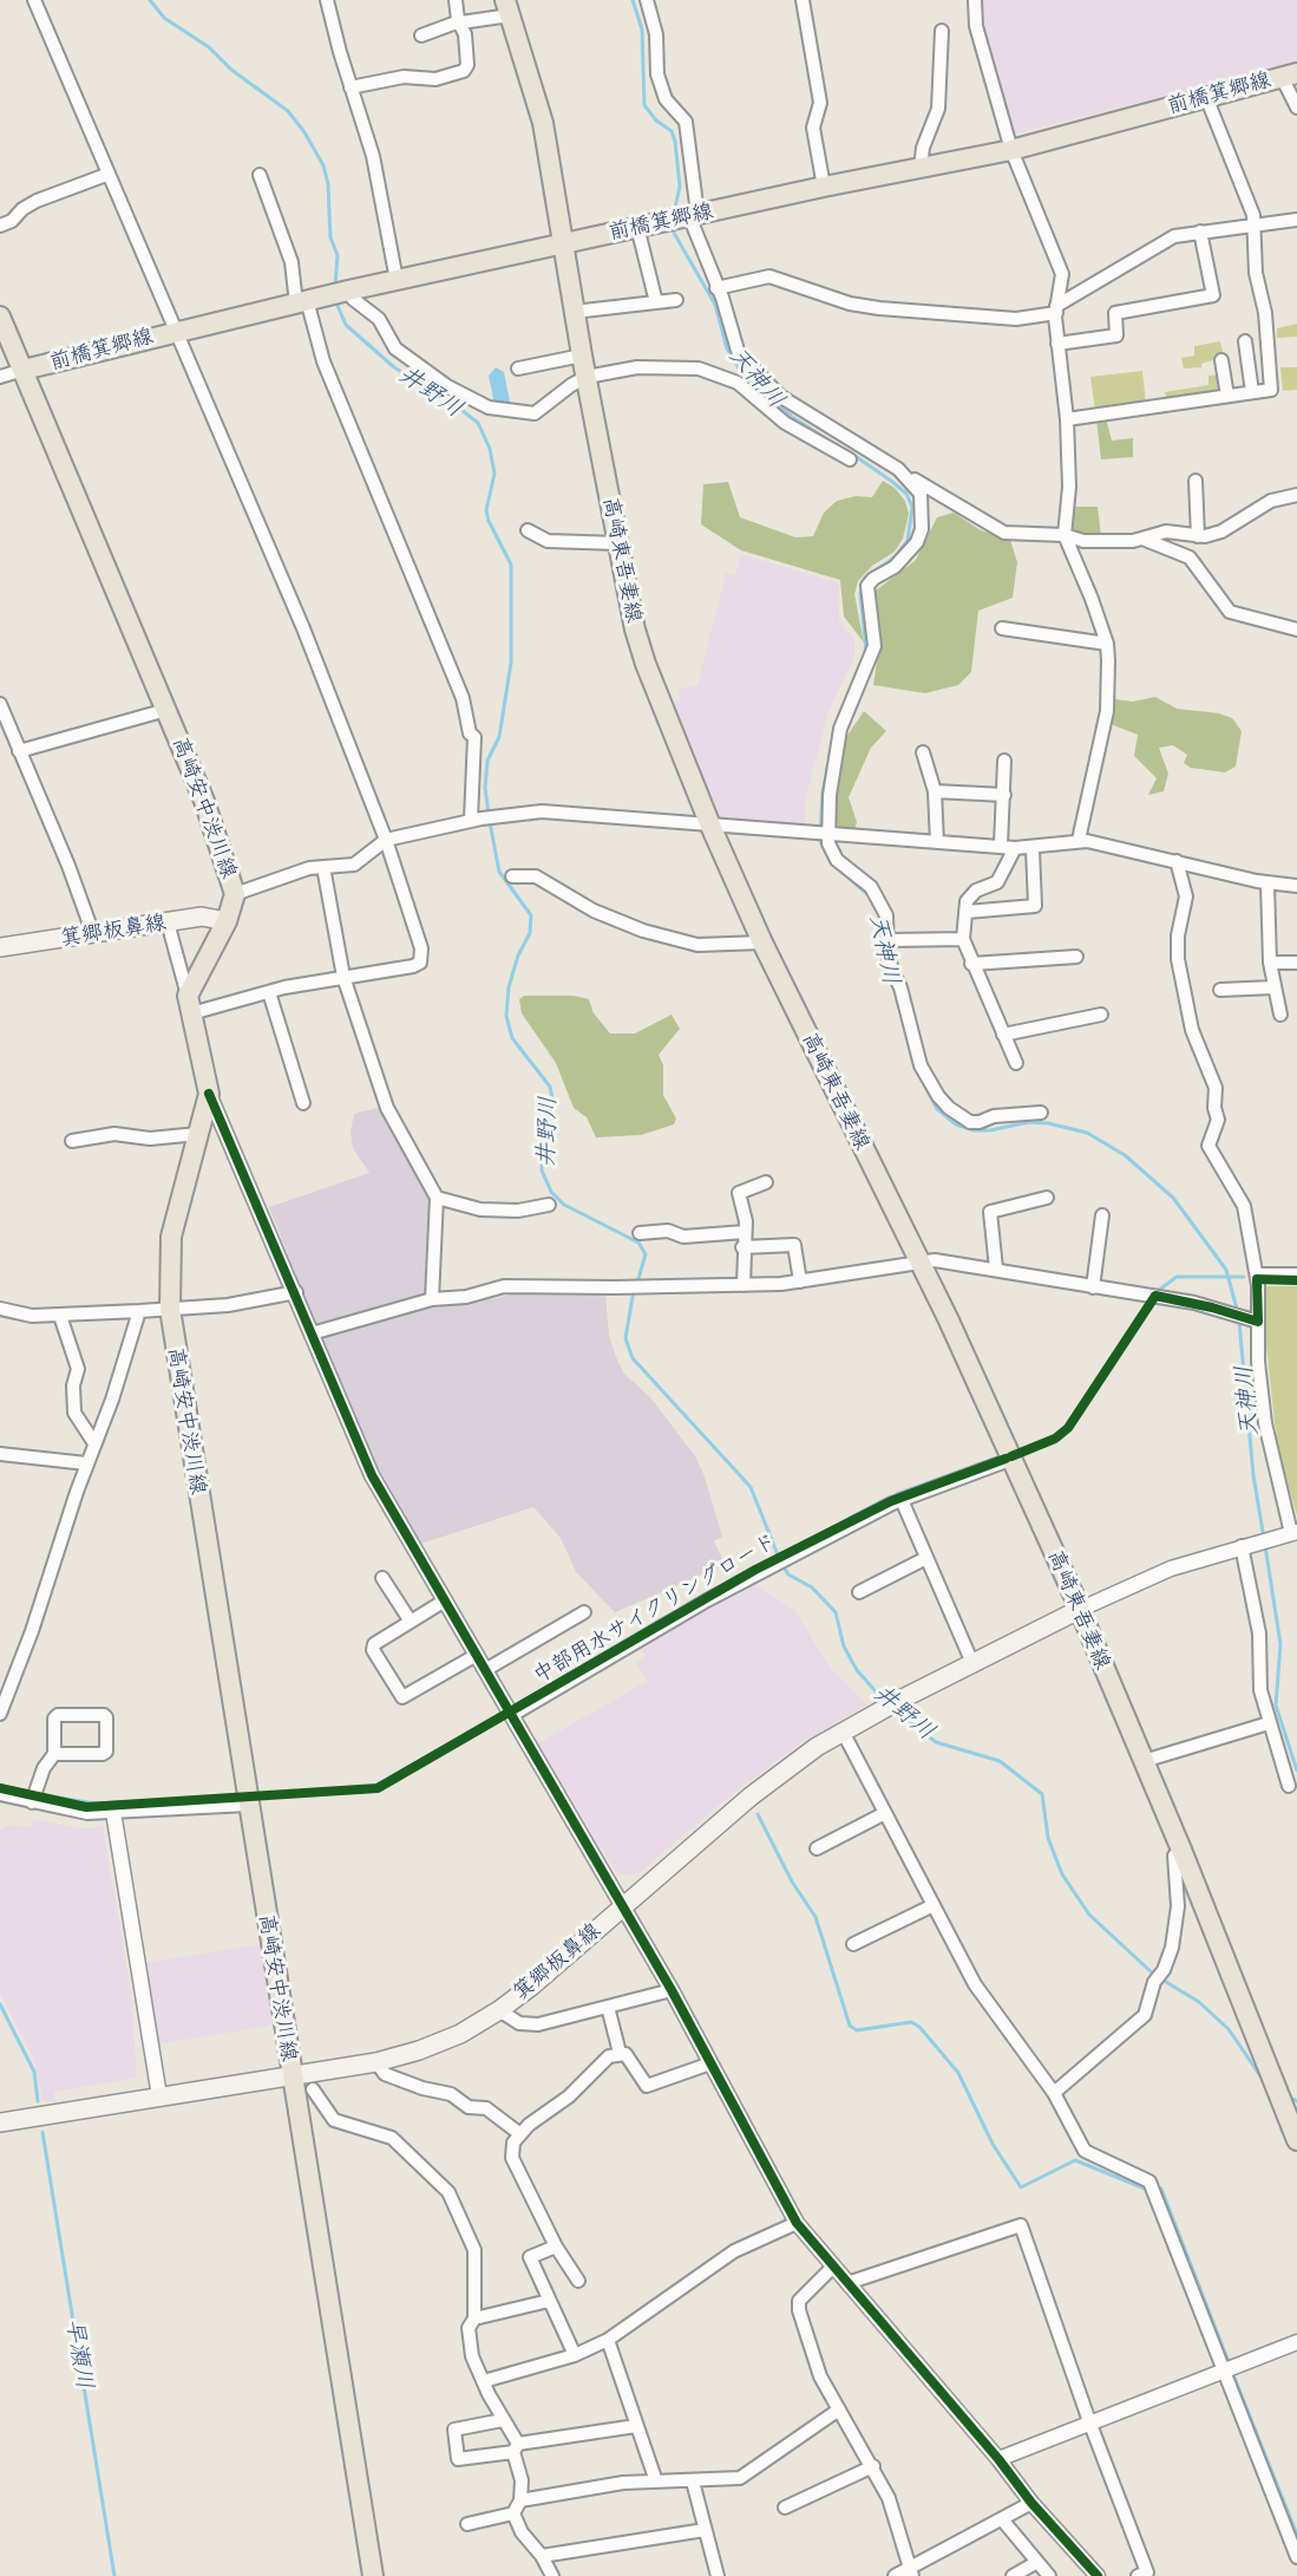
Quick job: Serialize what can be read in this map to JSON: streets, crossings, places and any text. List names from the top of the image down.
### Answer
{
  "streets": {
    "main road": [
      "前橋箕郷線",
      "高崎東吾妻線",
      "高崎安中渋川線",
      "箕郷板鼻線"
    ],
    "cycle path": ["中部用水サイクリングロード"]
  },
  "crossings": [
    ["前橋箕郷線", "高崎東吾妻線"],
    ["前橋箕郷線", "高崎安中渋川線"],
    ["高崎東吾妻線", "箕郷板鼻線"],
    ["高崎安中渋川線", "箕郷板鼻線"]
  ],
  "water": ["天神川", "井野川", "早瀬川"]
}
